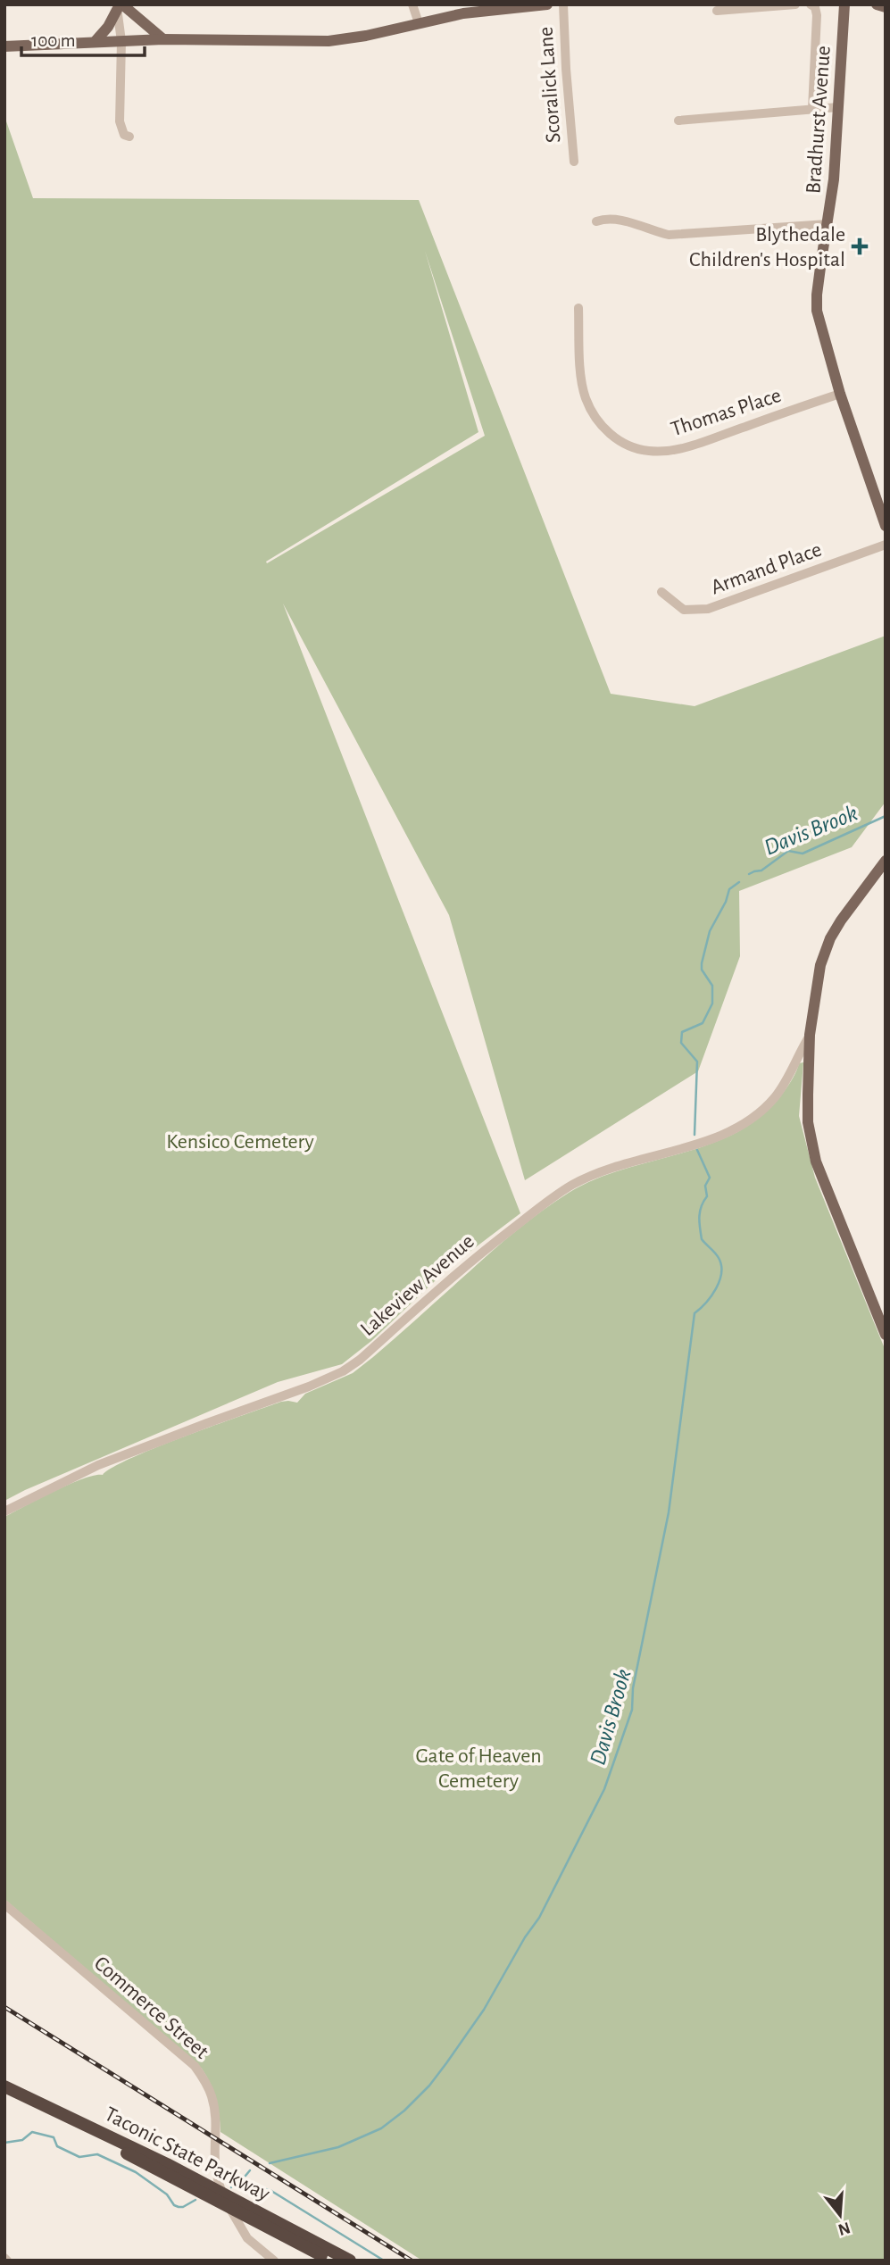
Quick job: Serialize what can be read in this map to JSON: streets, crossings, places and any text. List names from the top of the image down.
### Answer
{
  "streets": {
    "highway": ["Taconic State Parkway"],
    "main road": ["Bradhurst Avenue"],
    "street": [
      "Scoralick Lane",
      "Thomas Place",
      "Armand Place",
      "Lakeview Avenue",
      "Commerce Street"
    ]
  },
  "crossings": [
    ["Bradhurst Avenue", "Thomas Place"],
    ["Commerce Street", "Taconic State Parkway"]
  ],
  "water": ["Davis Brook"],
  "parks": ["Kensico Cemetery", "Gate of Heaven Cemetery"],
  "places": {
    "health": ["Blythedale Children's Hospital"]
  },
  "scale_bar": "100 m",
  "north": "bottom"
}
